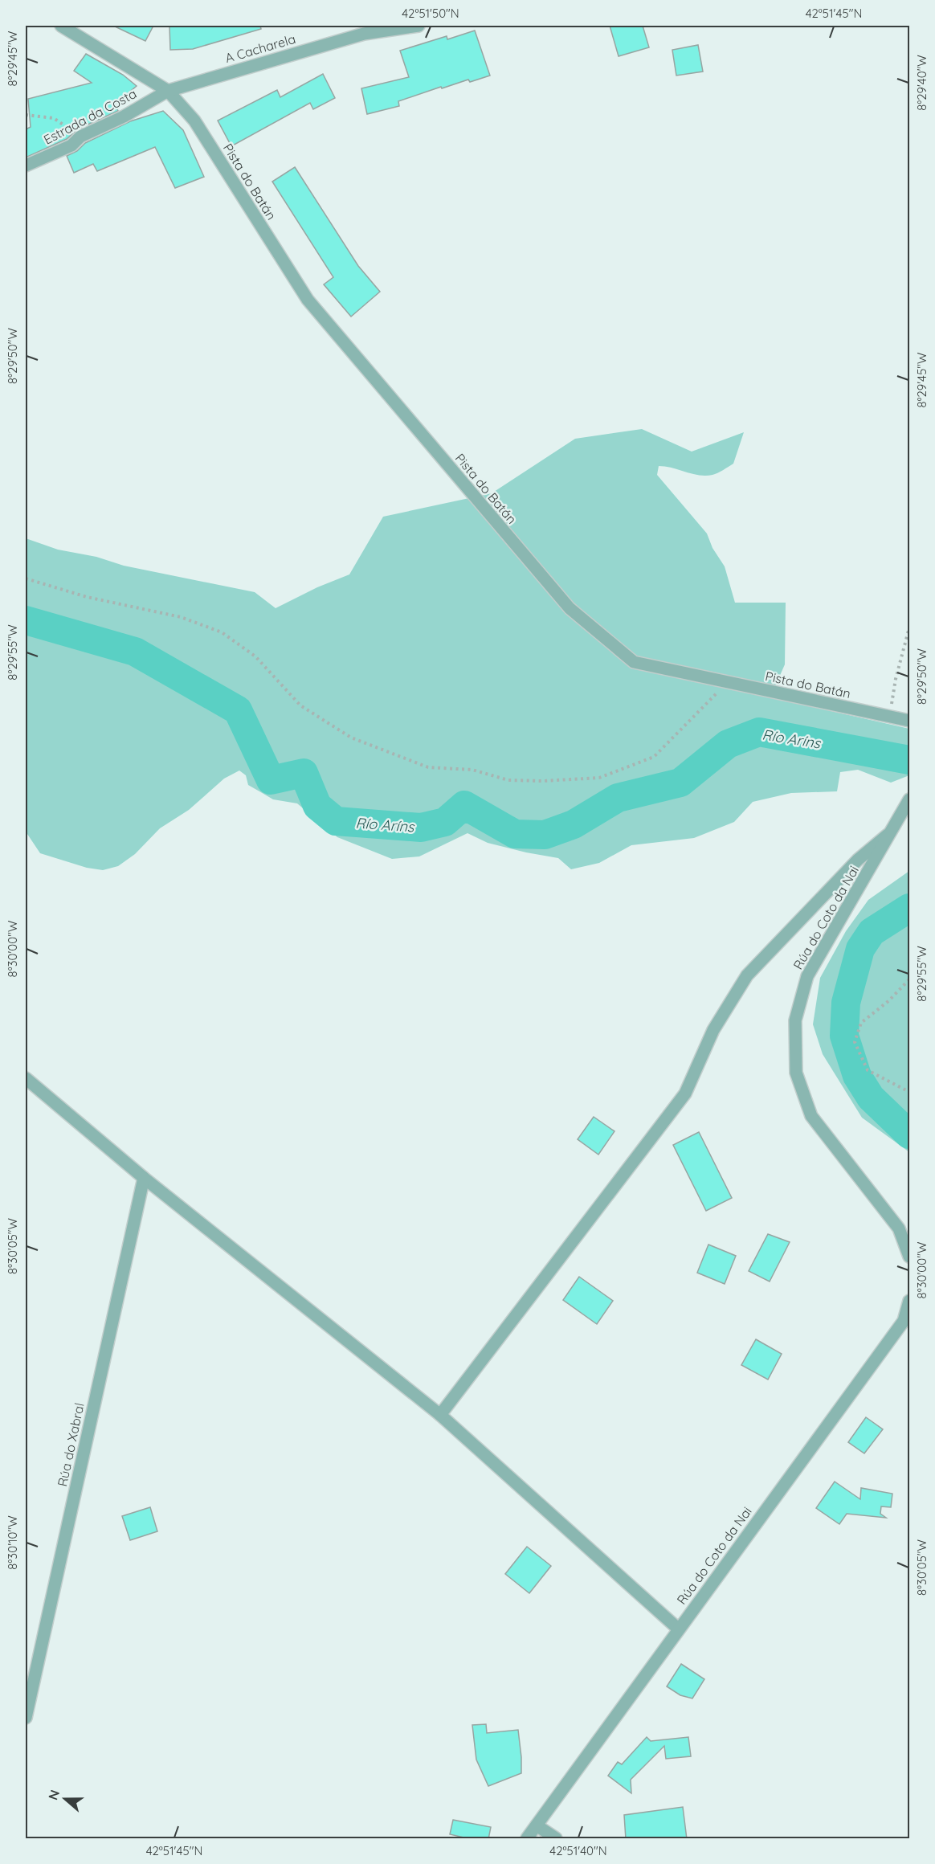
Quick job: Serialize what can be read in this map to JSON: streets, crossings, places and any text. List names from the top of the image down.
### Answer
{
  "streets": {
    "street": [
      "A Cacharela",
      "Estrada da Costa",
      "Pista do Batán",
      "Rúa do Coto da Nai",
      "Rúa do Xabral"
    ]
  },
  "crossings": [
    ["A Cacharela", "Estrada da Costa"],
    ["A Cacharela", "Pista do Batán"],
    ["Estrada da Costa", "Pista do Batán"]
  ],
  "water": ["Río Aríns"],
  "north": "left",
  "coordinates": [
    "42°51'50\"N",
    "42°51'45\"N",
    "8°29'45\"W",
    "8°29'40\"W",
    "8°29'50\"W",
    "8°29'55\"W",
    "8°30'00\"W",
    "8°30'05\"W",
    "8°30'10\"W",
    "42°51'40\"N"
  ]
}
